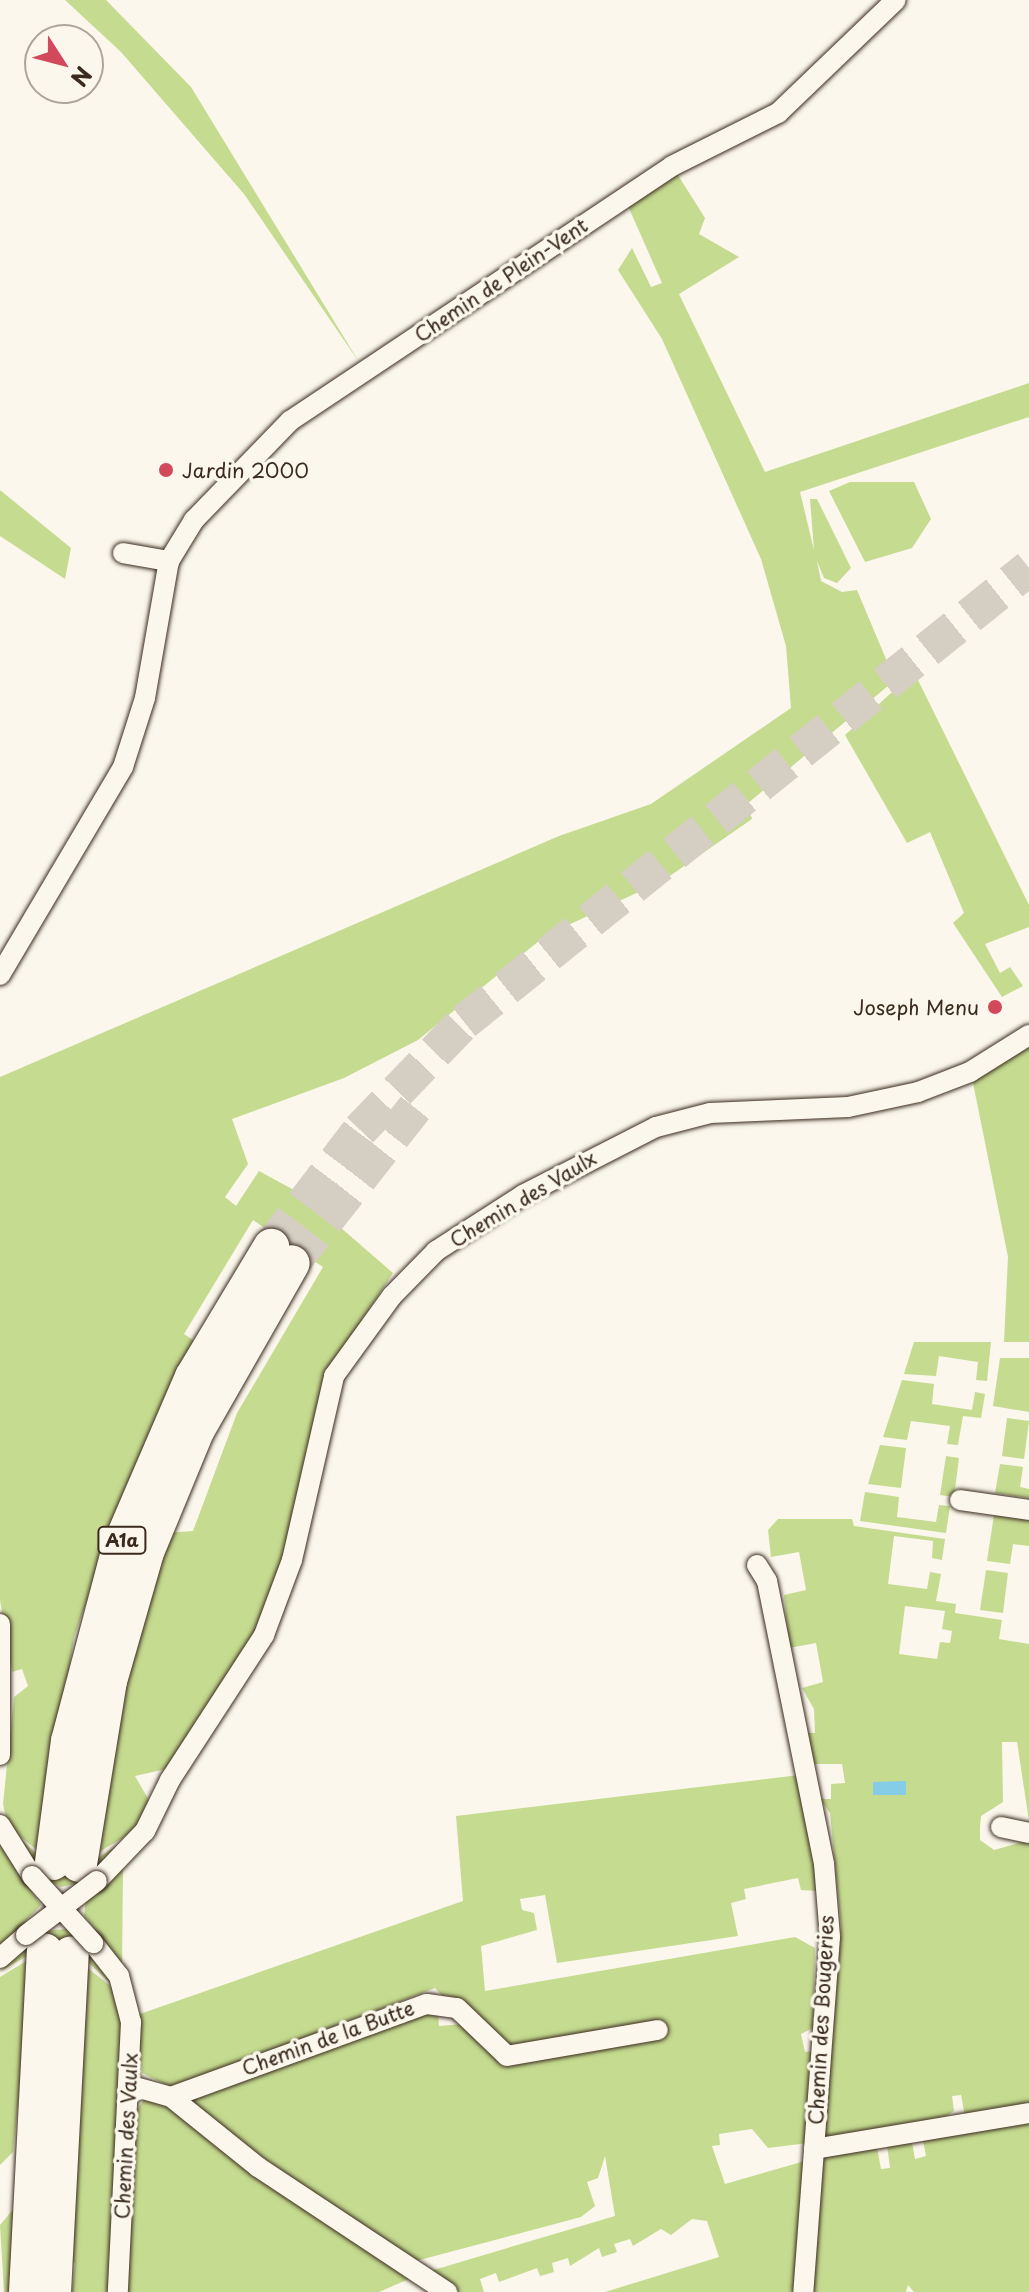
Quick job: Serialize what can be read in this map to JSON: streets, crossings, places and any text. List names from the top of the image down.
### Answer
{
  "streets": {
    "highway": ["A1a"],
    "street": [
      "Chemin de Plein-Vent",
      "Chemin des Vaulx",
      "Chemin des Bougeries",
      "Chemin de la Butte"
    ]
  },
  "crossings": [
    ["Chemin des Vaulx", "A1a"]
  ],
  "places": ["Jardin 2000", "Joseph Menu"],
  "north": "bottom right"
}
